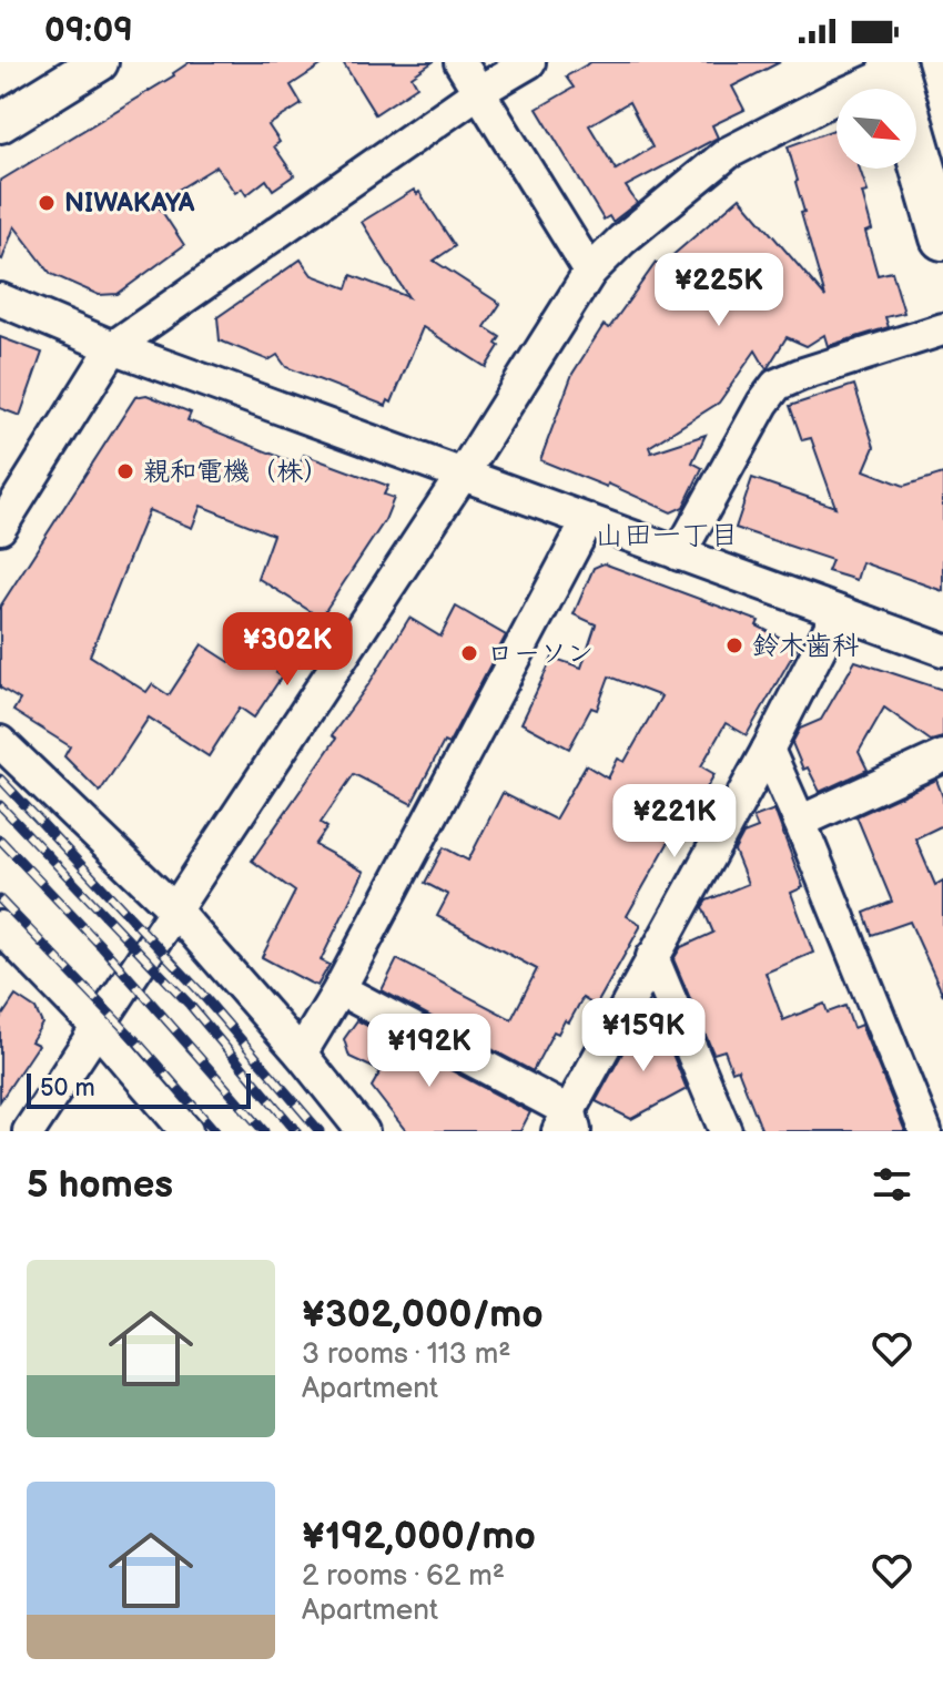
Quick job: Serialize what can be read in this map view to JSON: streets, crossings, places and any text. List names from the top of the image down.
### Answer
{
  "districts": ["山田一丁目"],
  "places": [
    "NIWAKAYA",
    "親和電機（株）",
    "鈴木歯科",
    "ローソン"
  ],
  "scale_bar": "50 m",
  "north": "bottom right",
  "page": {
    "status": "09:09",
    "price": [
      "¥225K",
      "¥302K",
      "¥221K",
      "¥159K",
      "¥192K"
    ],
    "scale": "50 m",
    "heading": "5 homes",
    "list": [
      {
        "name": "¥302,000/mo",
        "note": "3 rooms · 113 m² · Apartment"
      },
      {
        "name": "¥192,000/mo",
        "note": "2 rooms · 62 m² · Apartment"
      }
    ]
  }
}
